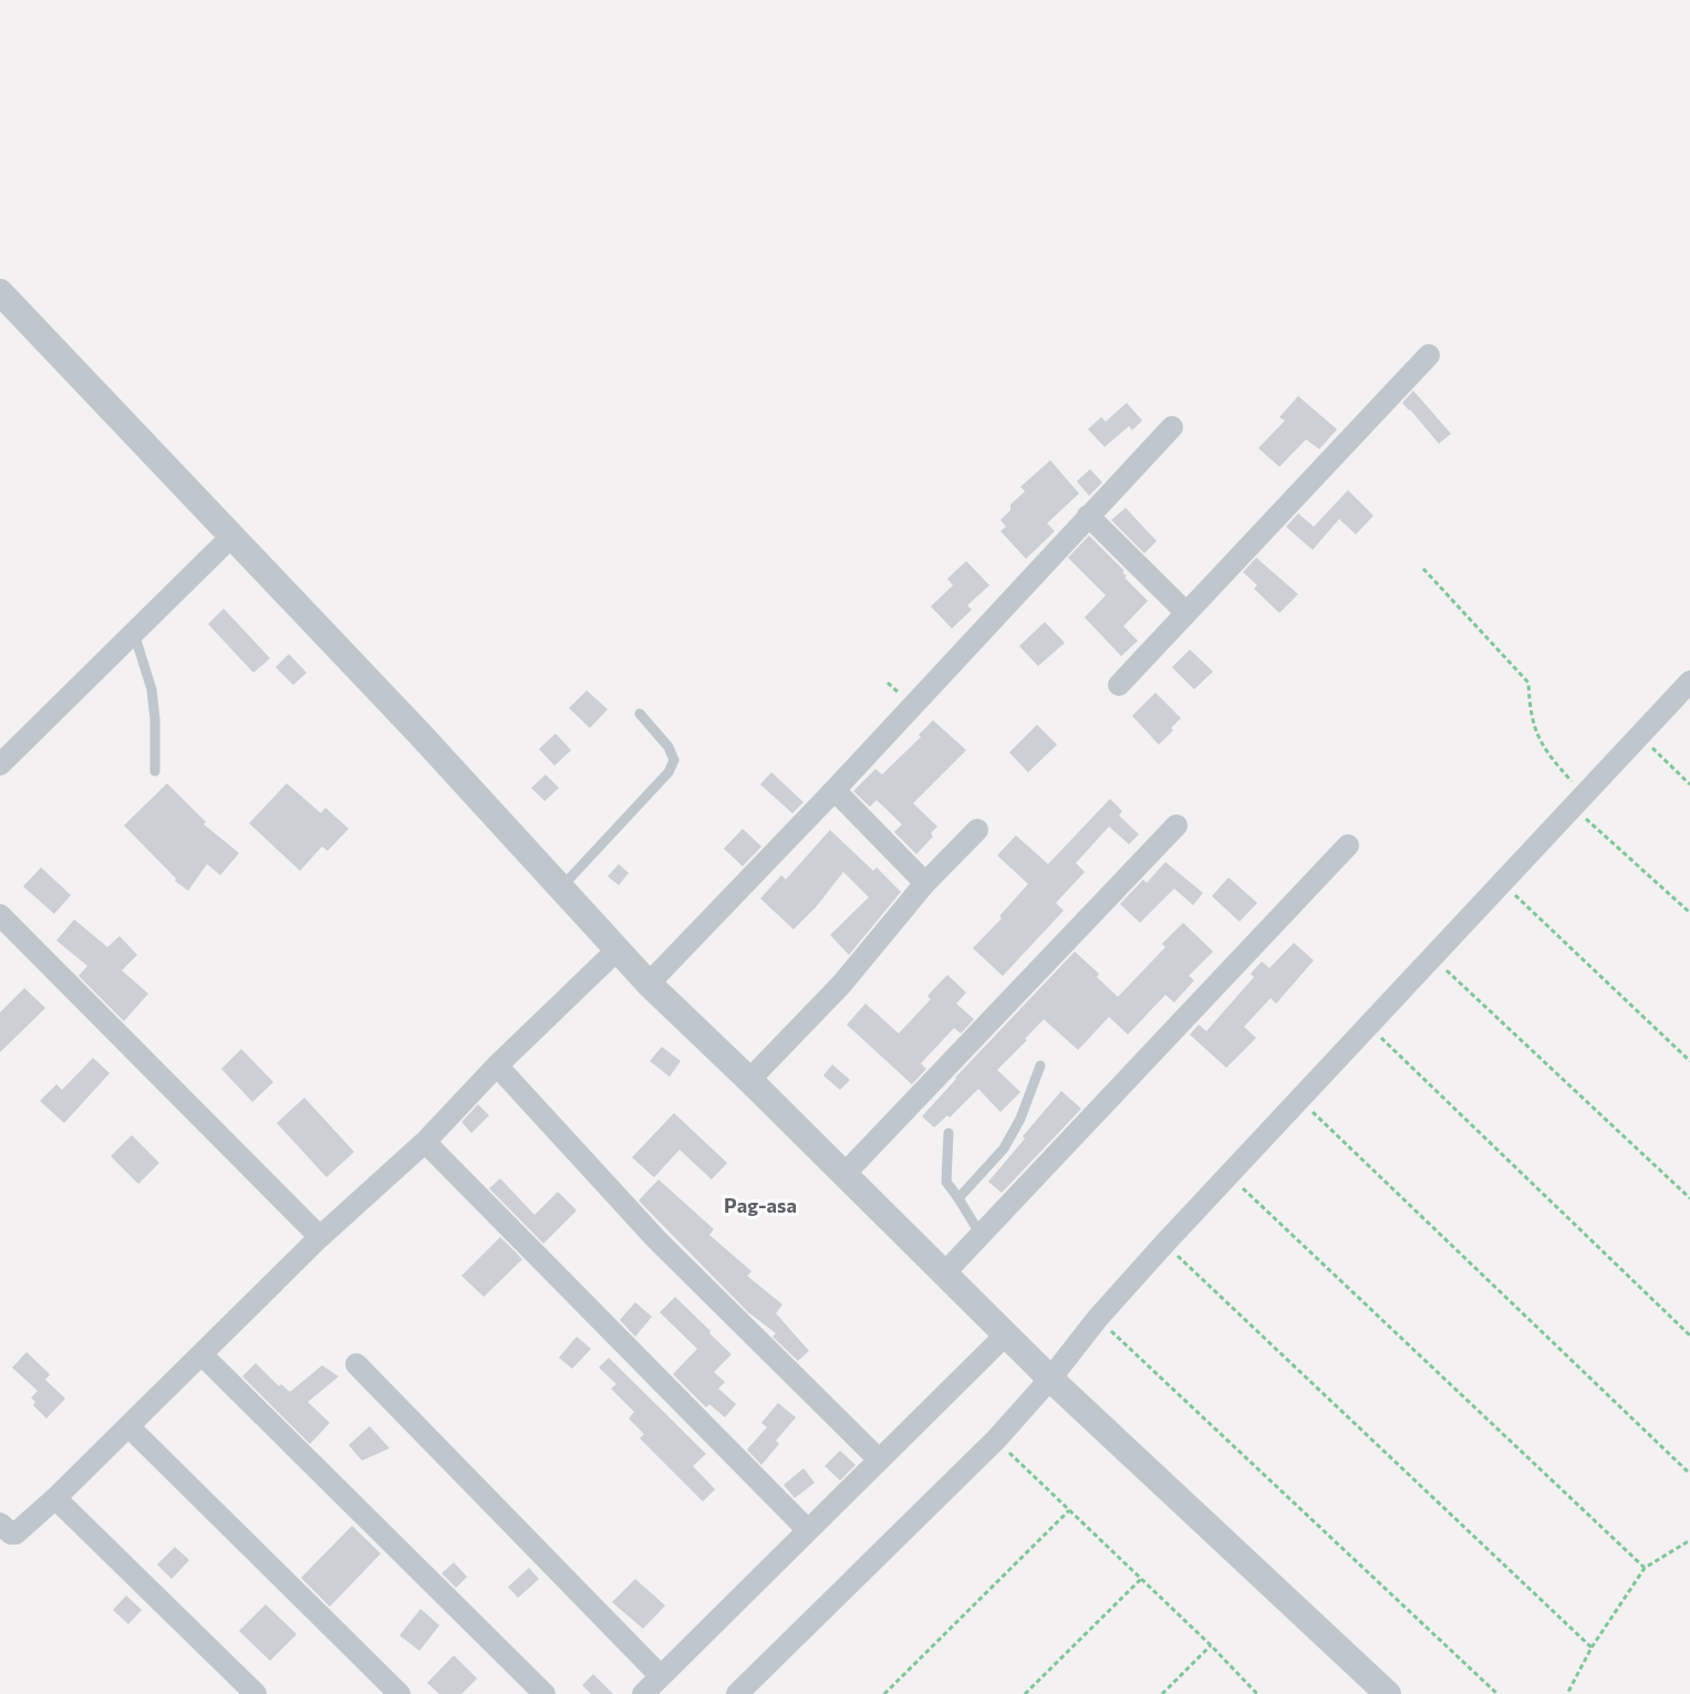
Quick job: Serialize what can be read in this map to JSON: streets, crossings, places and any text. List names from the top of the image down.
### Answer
{
  "districts": ["Pag-asa"]
}
